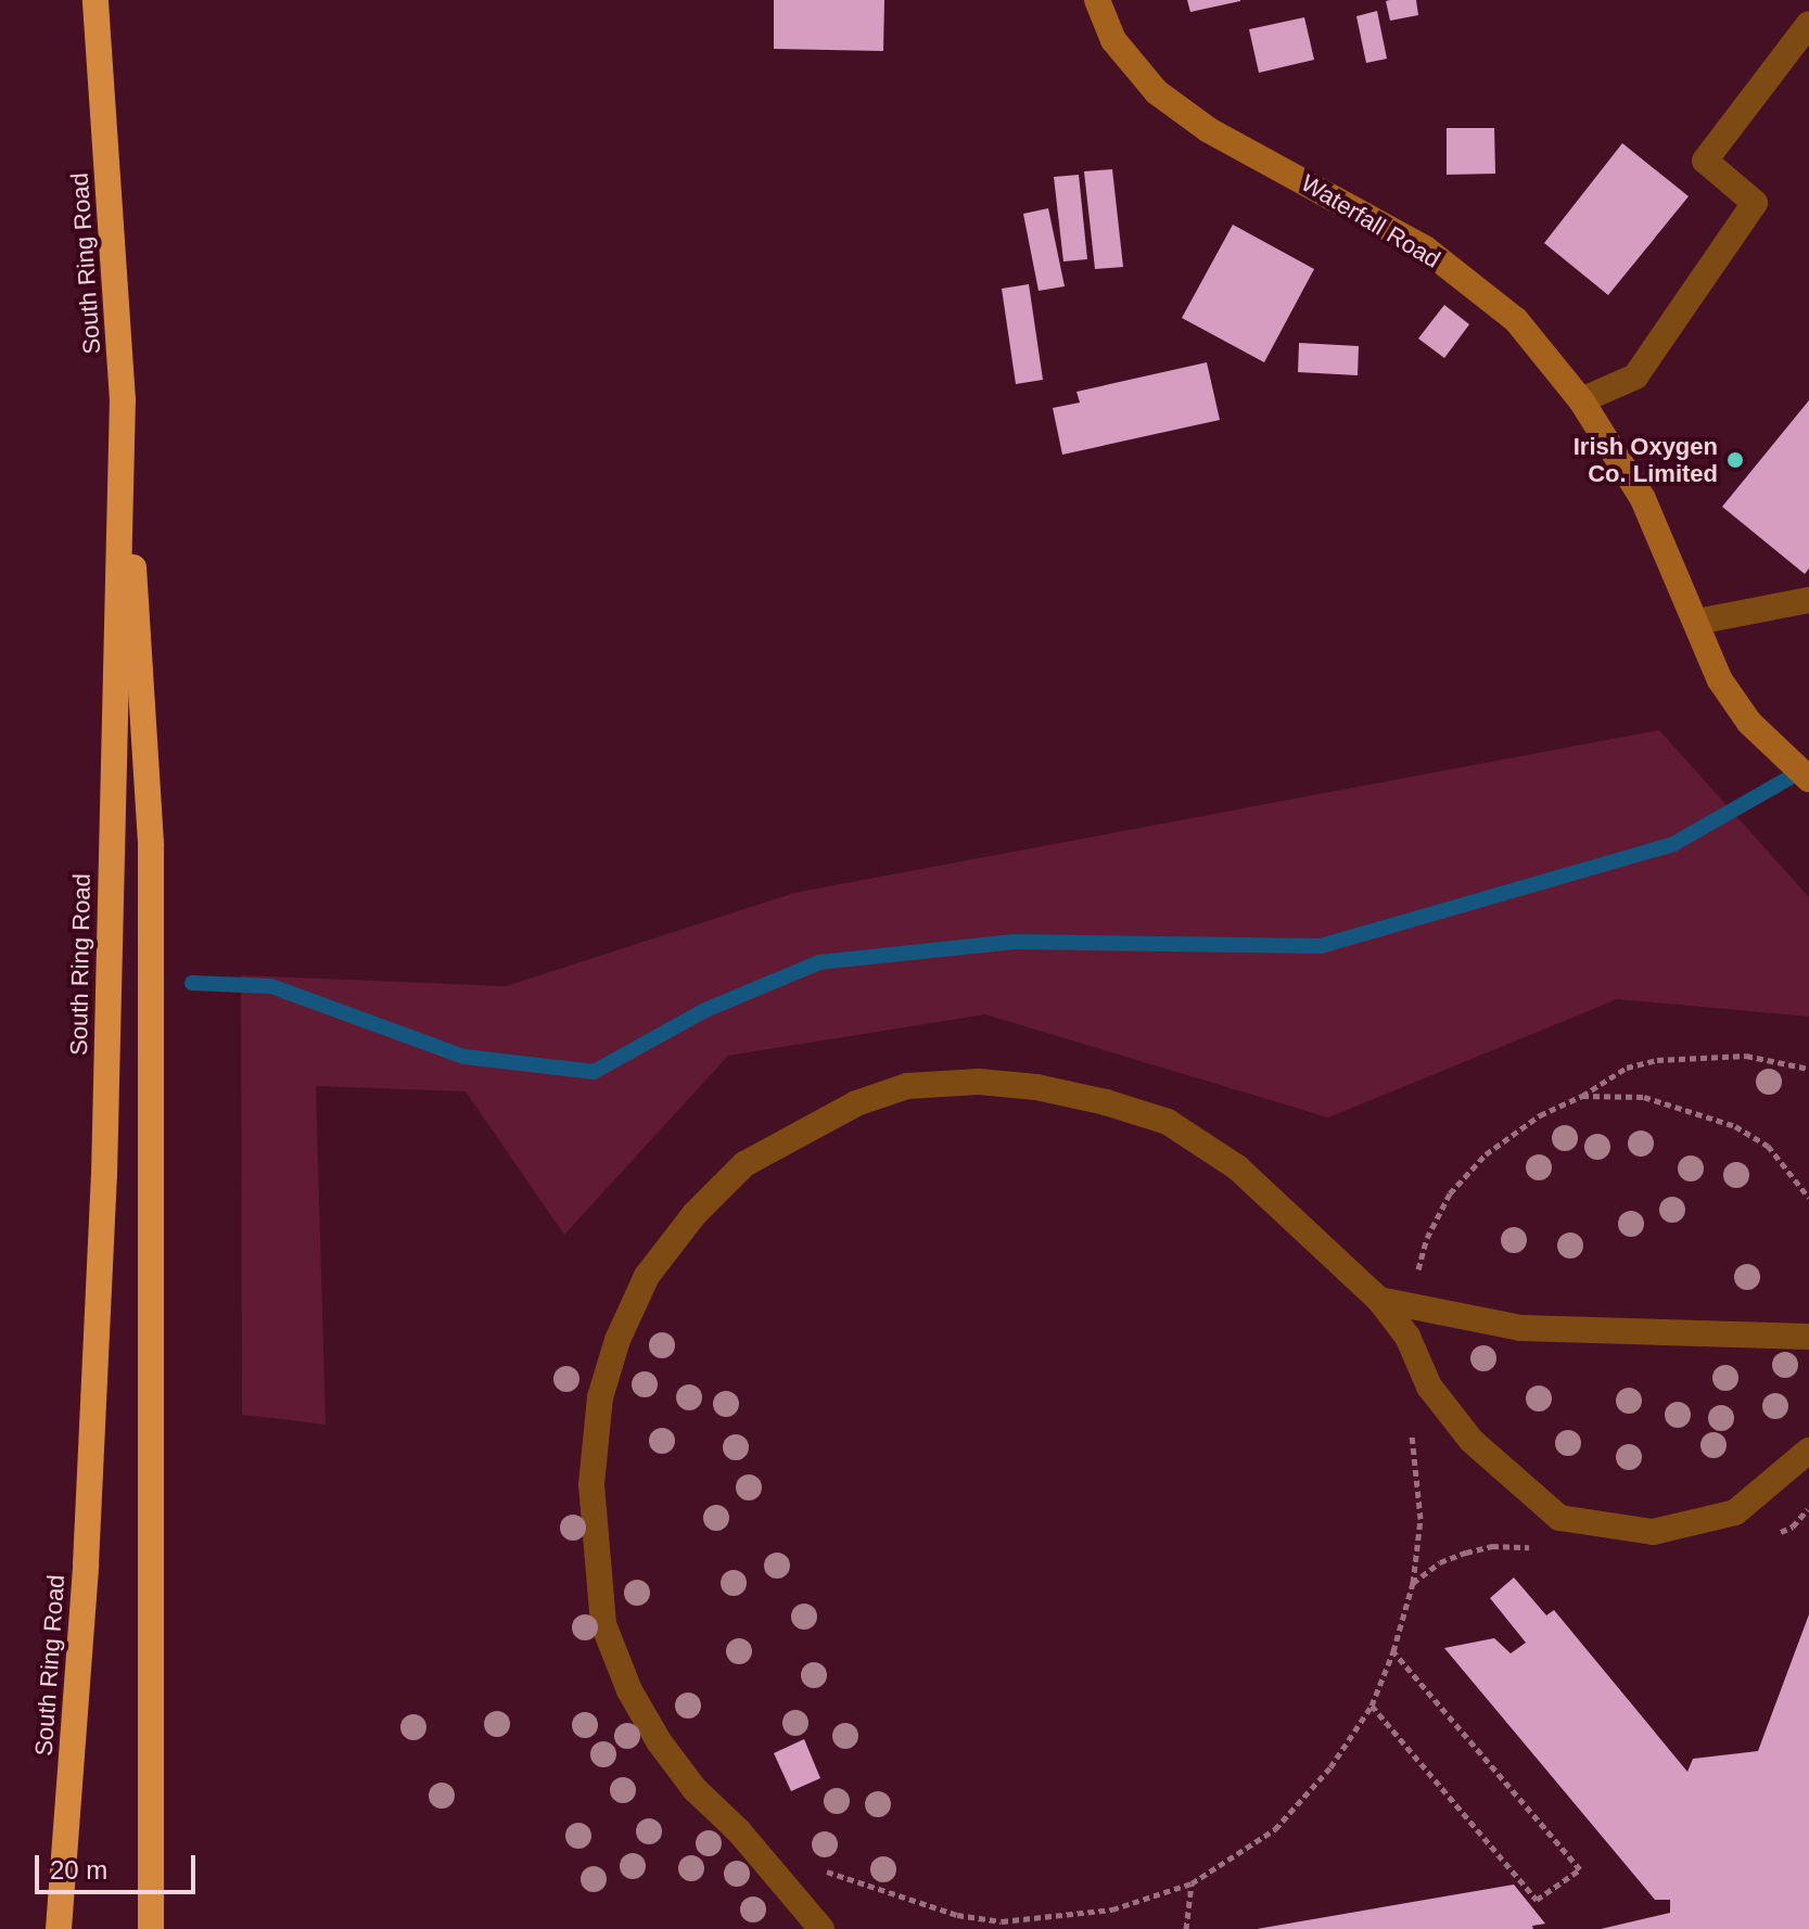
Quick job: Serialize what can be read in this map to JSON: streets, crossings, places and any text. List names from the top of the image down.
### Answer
{
  "streets": {
    "highway": ["South Ring Road"],
    "street": ["Waterfall Road"]
  },
  "places": ["Irish Oxygen Co. Limited"],
  "scale_bar": "20 m"
}
